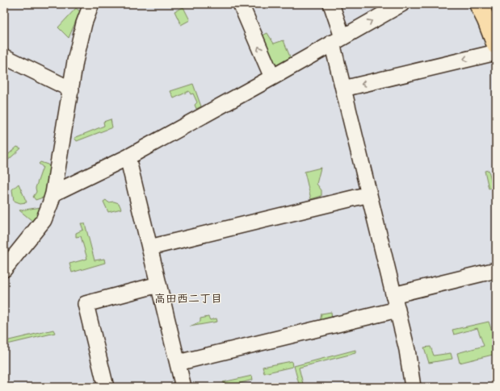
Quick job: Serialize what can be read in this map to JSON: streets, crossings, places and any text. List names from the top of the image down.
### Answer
{
  "districts": ["高田西二丁目"]
}
